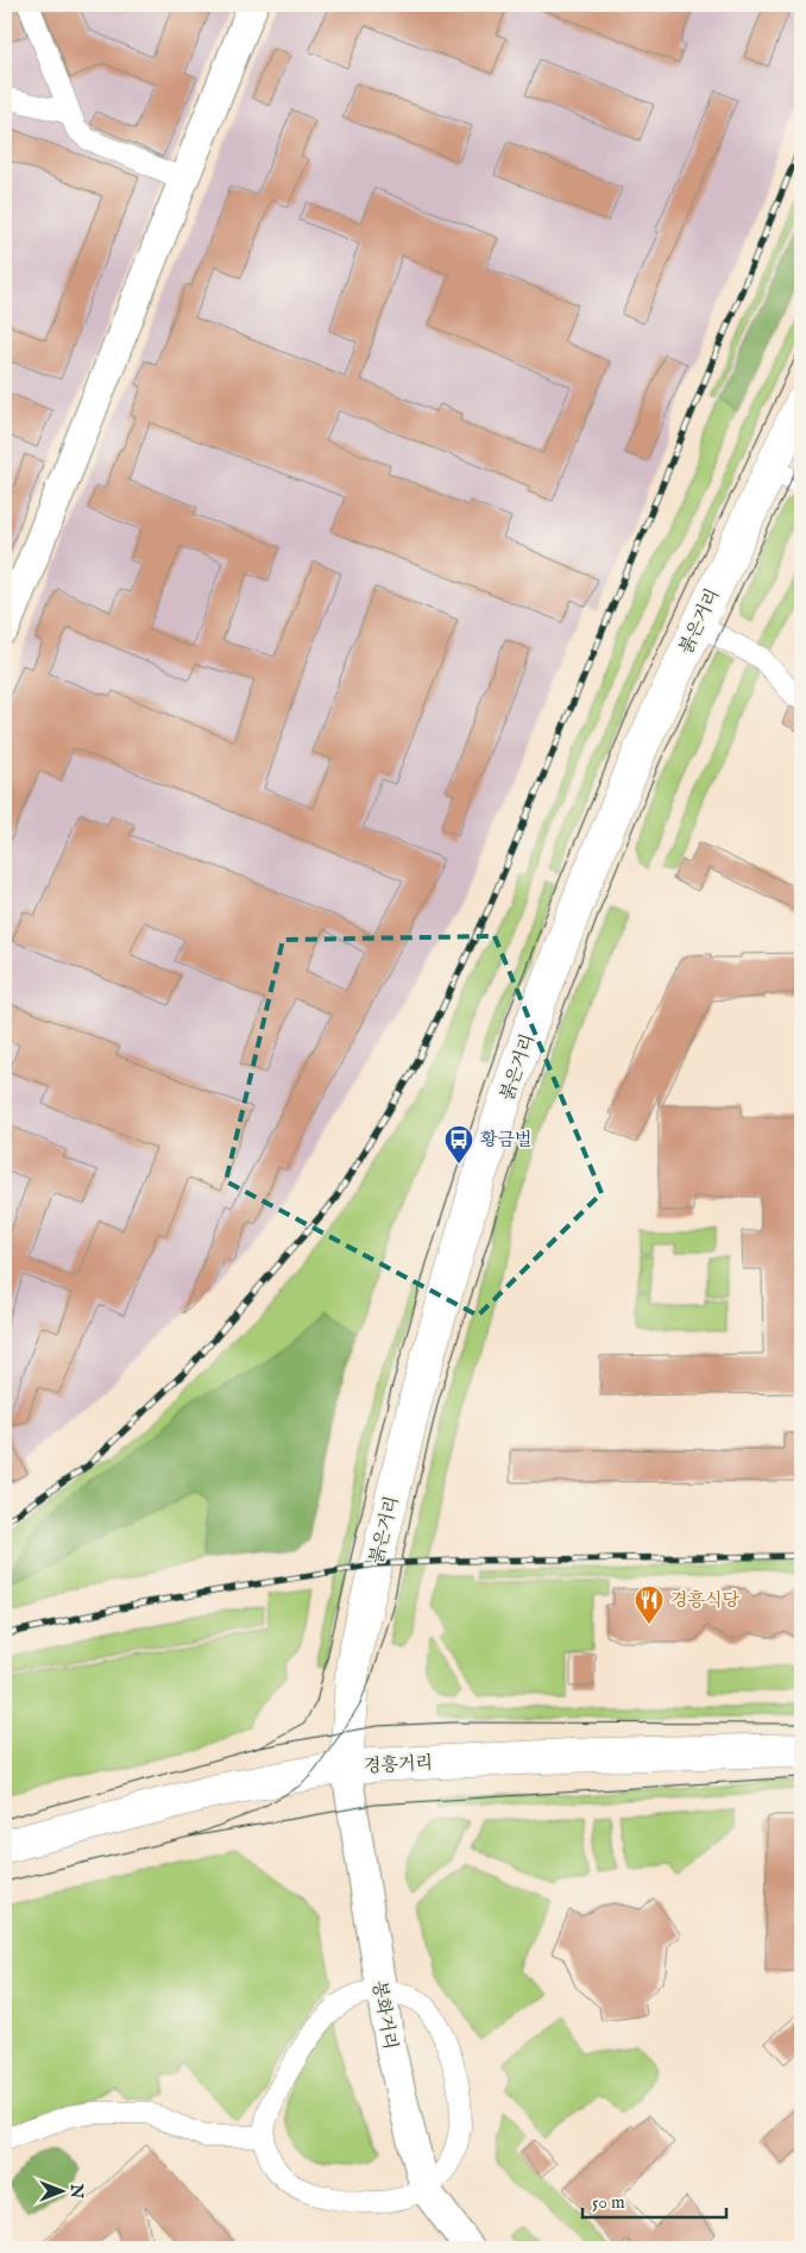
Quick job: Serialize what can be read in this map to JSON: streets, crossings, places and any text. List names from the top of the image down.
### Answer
{
  "streets": {
    "main road": ["붉은거리", "경흥거리"],
    "street": ["봉화거리"]
  },
  "crossings": [
    ["붉은거리", "경흥거리"],
    ["붉은거리", "봉화거리"],
    ["경흥거리", "봉화거리"]
  ],
  "places": {
    "bus stop": ["황금벌"],
    "restaurant": ["경흥식당"]
  },
  "scale_bar": "50 m",
  "north": "right"
}
